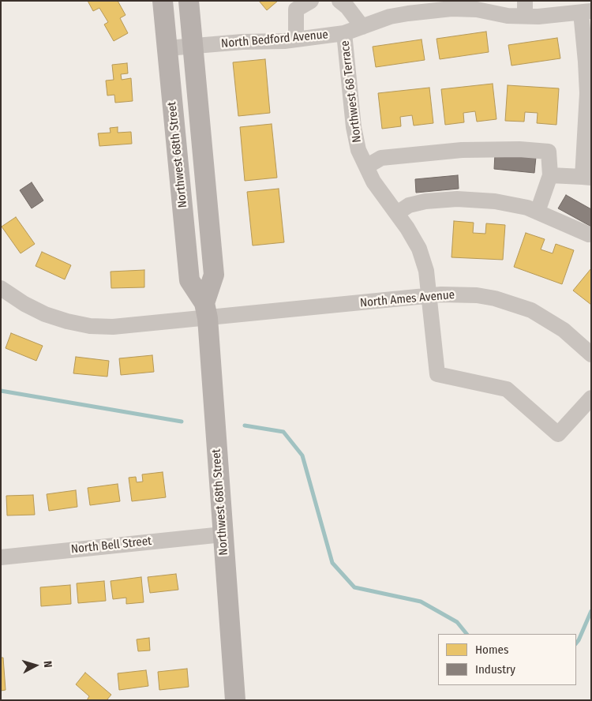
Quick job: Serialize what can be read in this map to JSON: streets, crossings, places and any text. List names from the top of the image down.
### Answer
{
  "streets": {
    "main road": ["Northwest 68th Street"],
    "street": [
      "North Bedford Avenue",
      "Northwest 68 Terrace",
      "North Ames Avenue",
      "North Bell Street"
    ]
  },
  "crossings": [
    ["North Bedford Avenue", "Northwest 68 Terrace"],
    ["North Bedford Avenue", "Northwest 68th Street"],
    ["Northwest 68 Terrace", "North Ames Avenue"],
    ["Northwest 68th Street", "North Ames Avenue"],
    ["Northwest 68th Street", "North Bell Street"]
  ],
  "legend": ["Homes", "Industry"],
  "north": "right"
}
